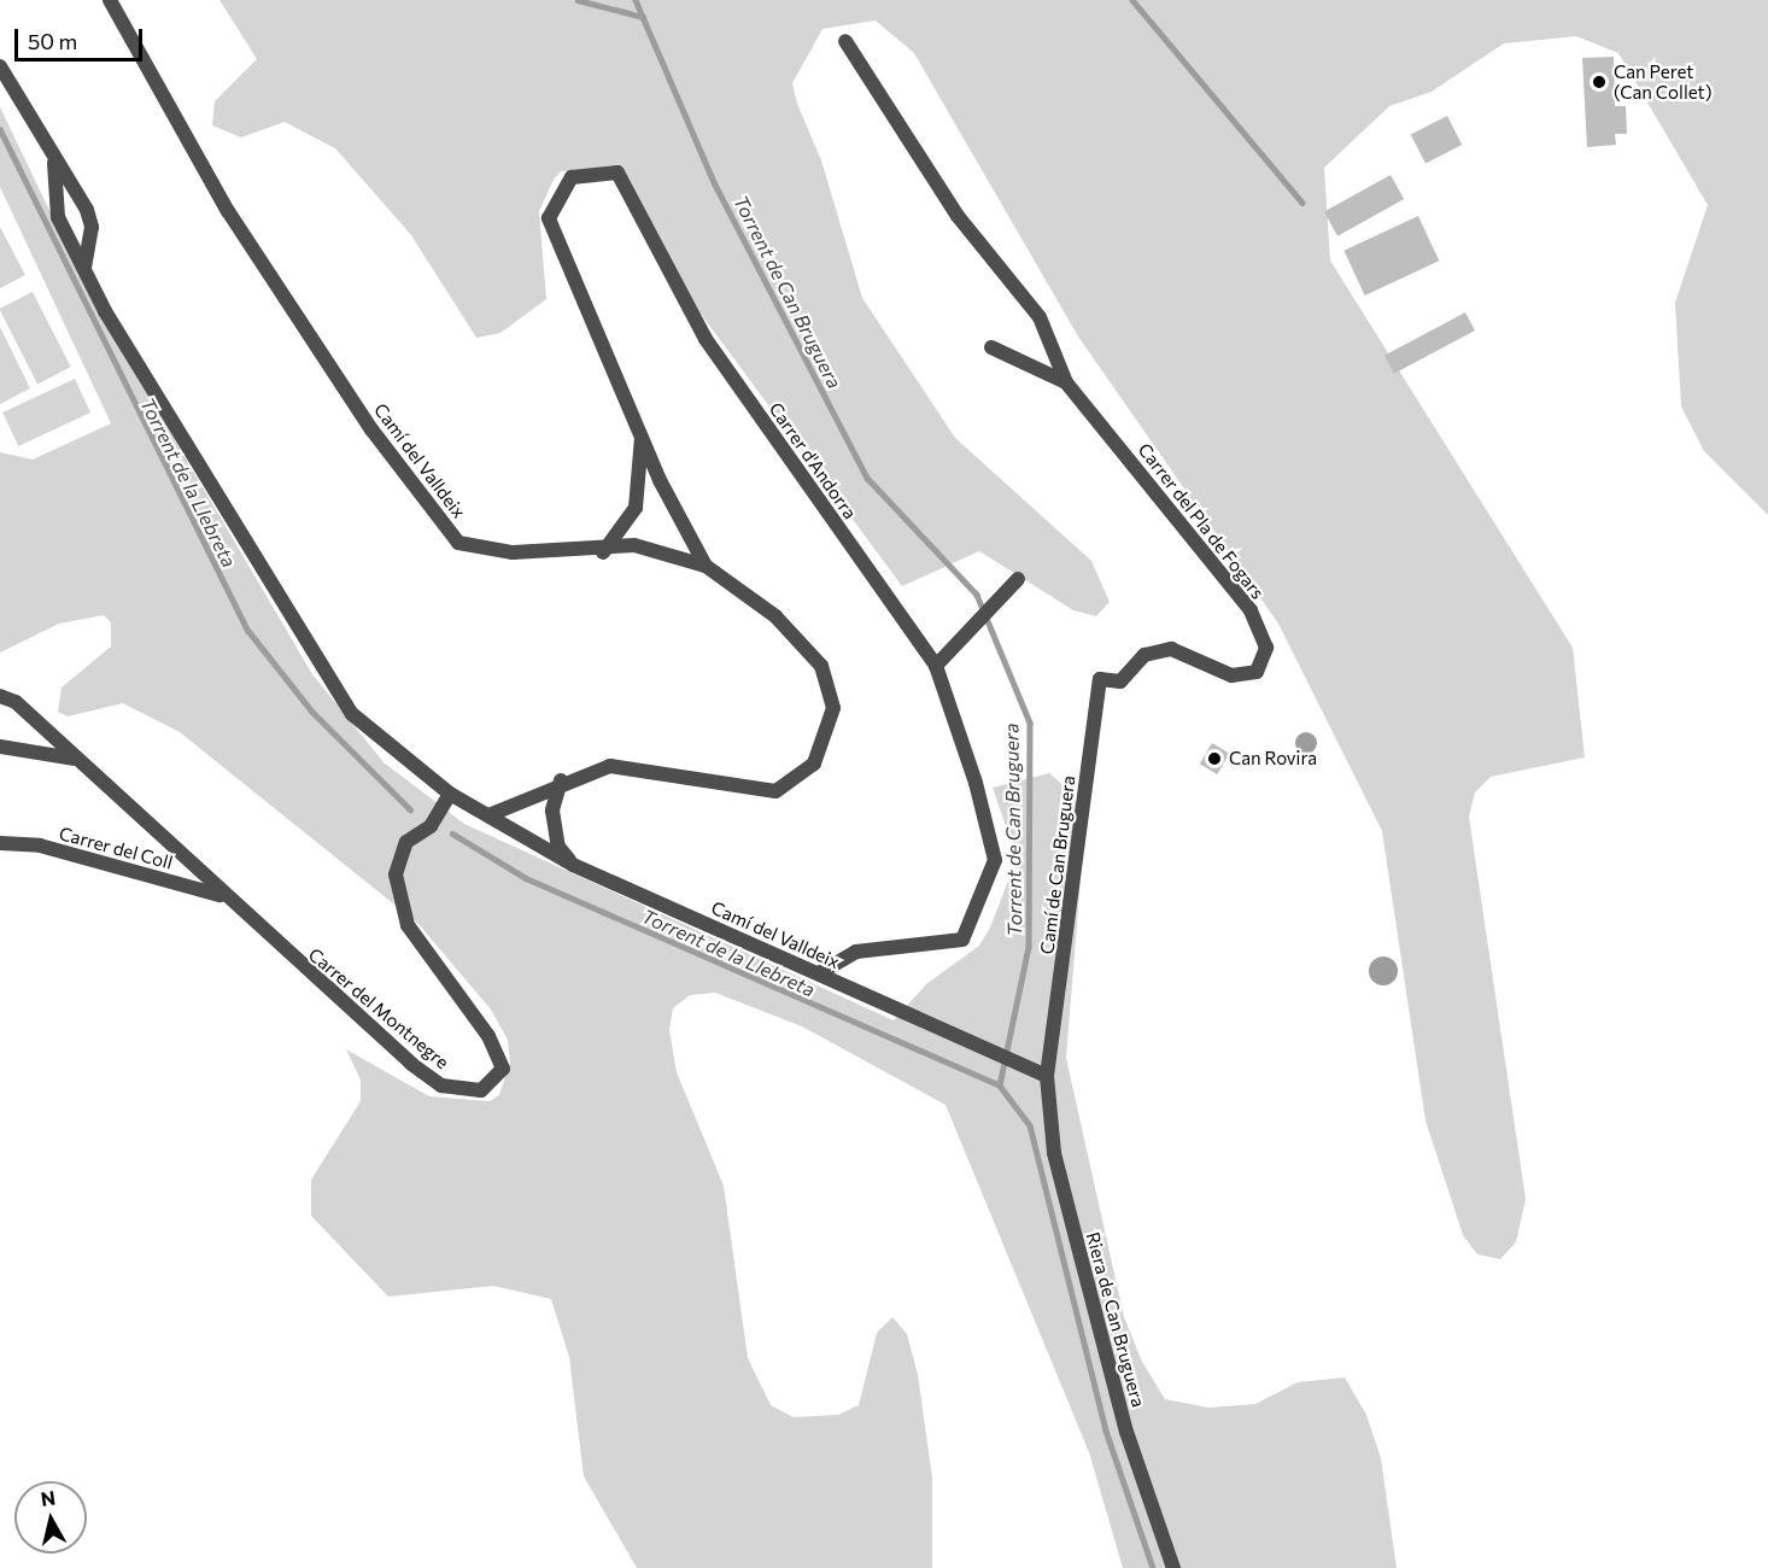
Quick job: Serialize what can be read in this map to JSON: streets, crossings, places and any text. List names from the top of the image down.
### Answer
{
  "streets": {
    "street": [
      "Camí del Valldeix",
      "Carrer d'Andorra",
      "Carrer del Pla de Fogars",
      "Carrer del Coll",
      "Camí de Can Bruguera",
      "Carrer del Montnegre",
      "Riera de Can Bruguera"
    ]
  },
  "crossings": [
    ["Camí del Valldeix", "Carrer d'Andorra"],
    ["Camí del Valldeix", "Camí de Can Bruguera"],
    ["Camí del Valldeix", "Riera de Can Bruguera"],
    ["Carrer del Pla de Fogars", "Camí de Can Bruguera"],
    ["Carrer del Coll", "Carrer del Montnegre"],
    ["Camí de Can Bruguera", "Riera de Can Bruguera"]
  ],
  "water": ["Torrent de Can Bruguera", "Torrent de la Llebreta"],
  "places": ["Can Peret (Can Collet)", "Can Rovira"],
  "scale_bar": "50 m",
  "north": "top"
}
